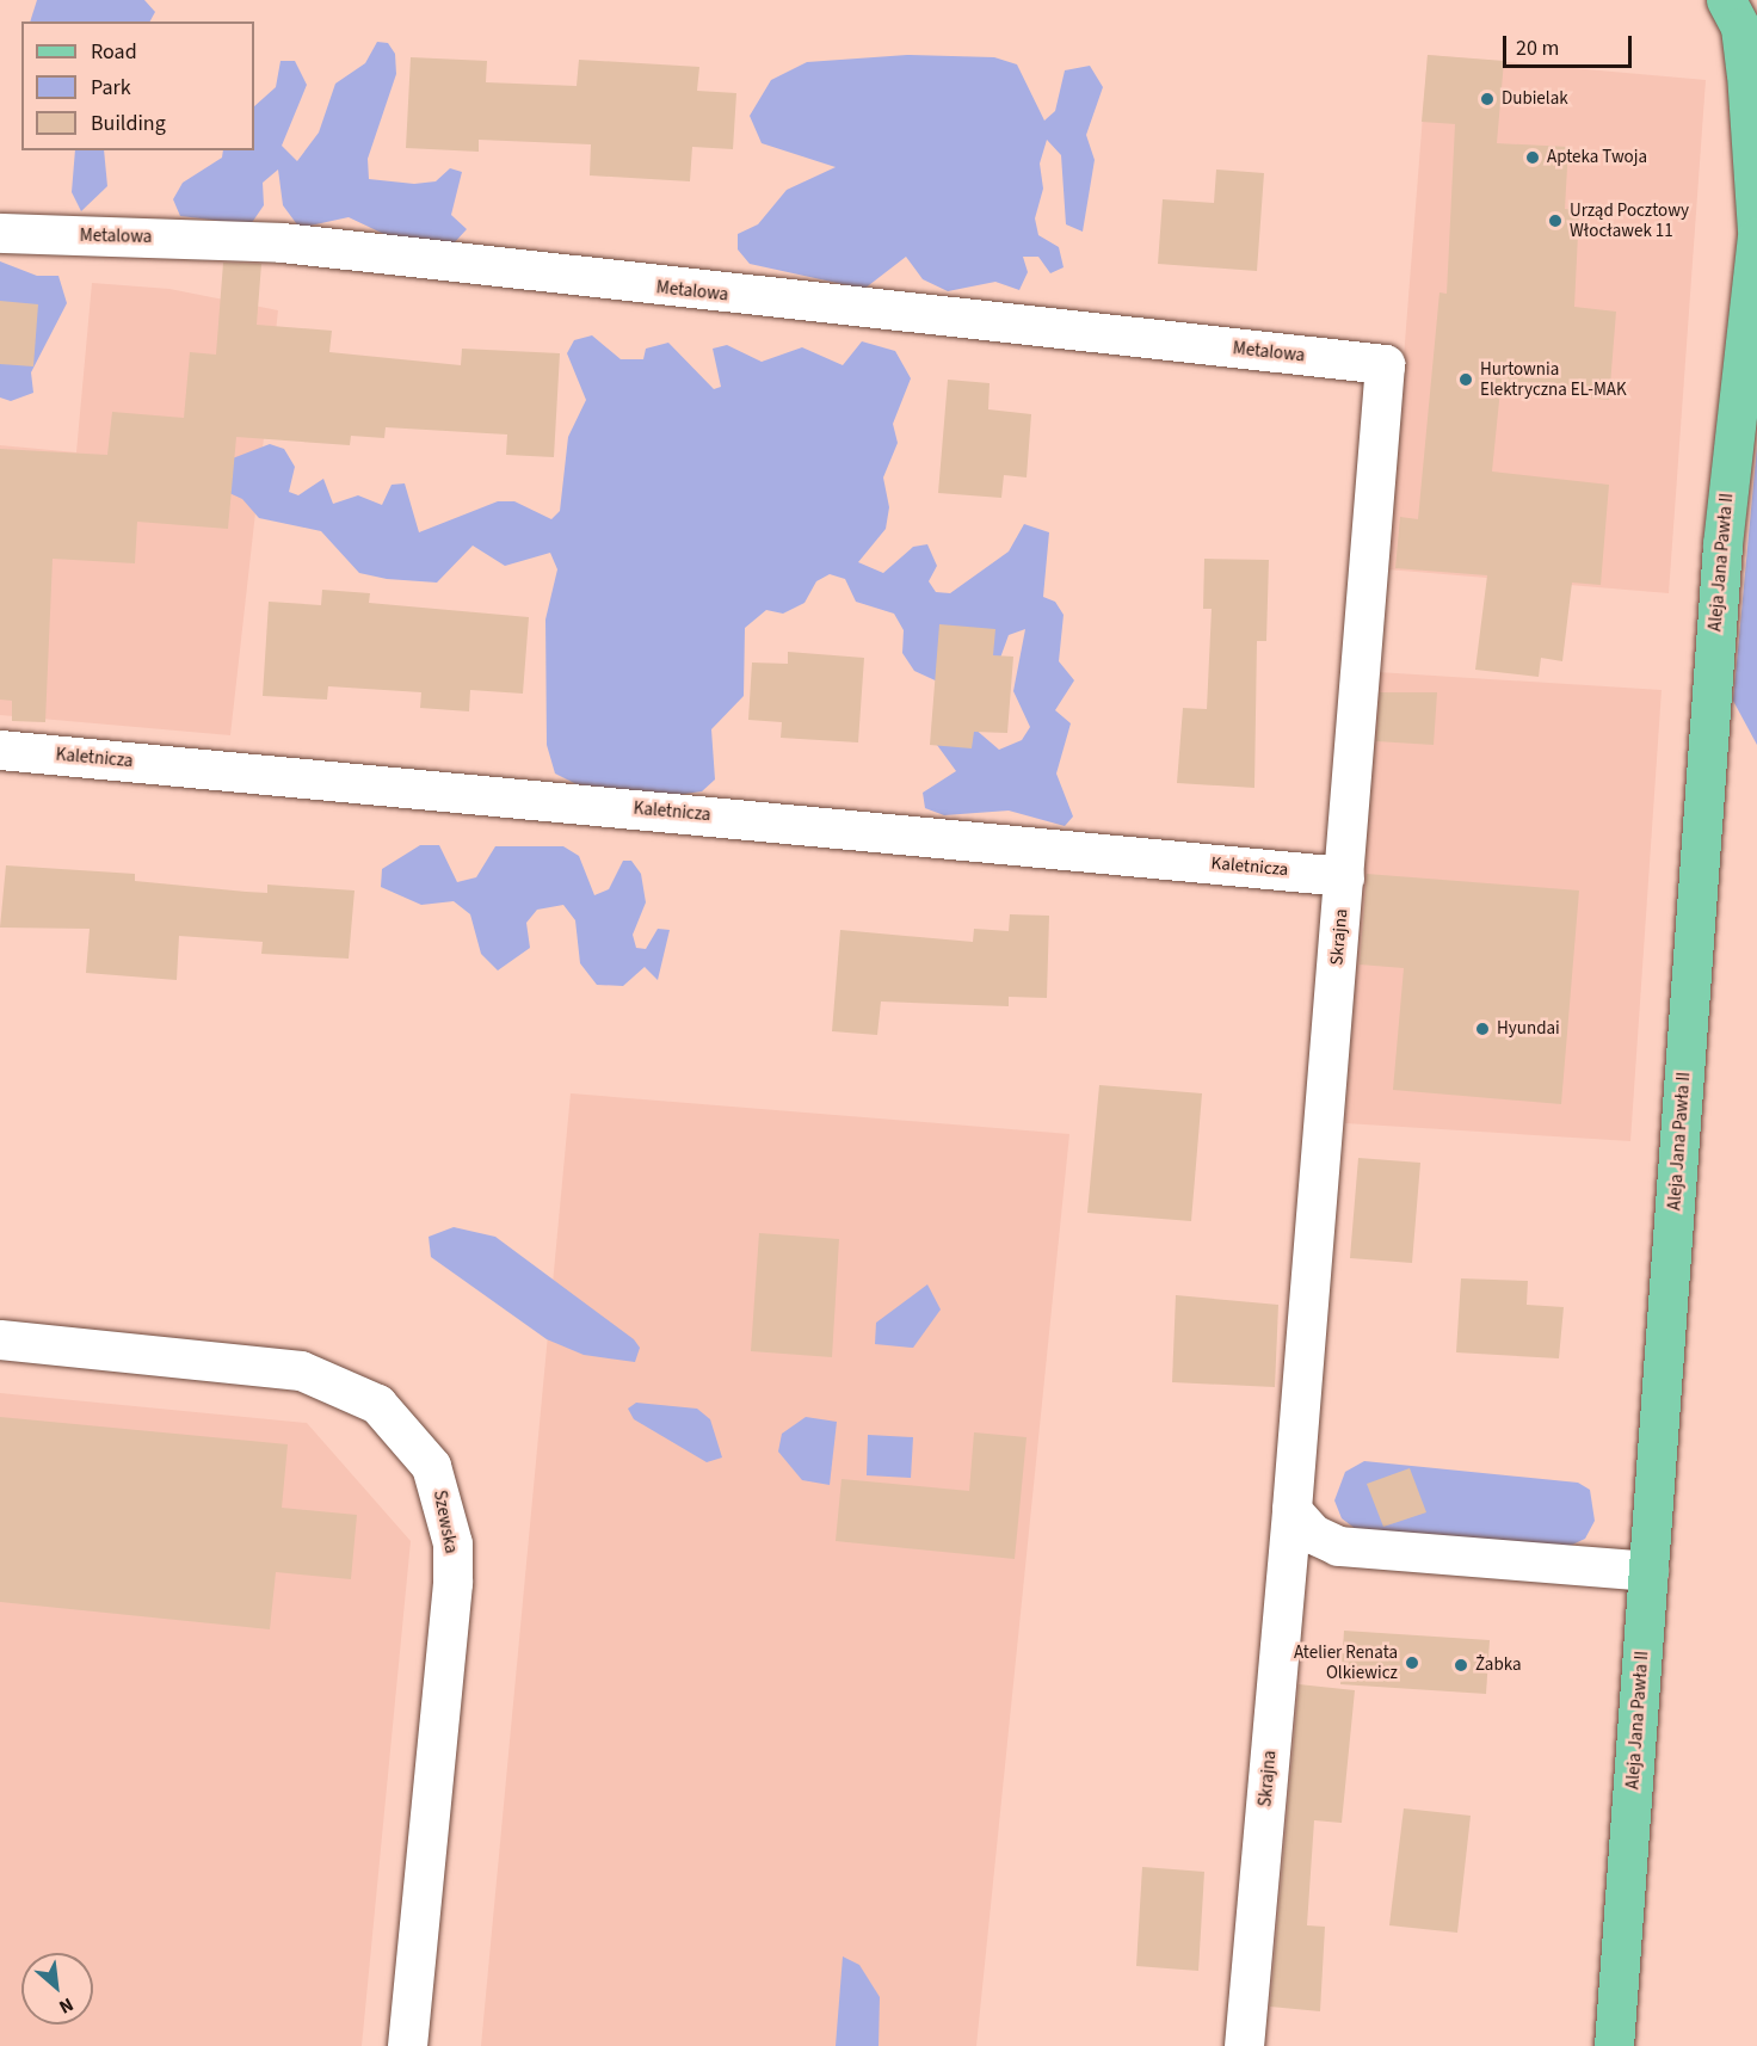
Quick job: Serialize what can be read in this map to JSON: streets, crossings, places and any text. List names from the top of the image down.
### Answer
{
  "streets": {
    "main road": ["Aleja Jana Pawła II"],
    "street": [
      "Metalowa",
      "Kaletnicza",
      "Skrajna",
      "Szewska"
    ]
  },
  "crossings": [
    ["Metalowa", "Skrajna"],
    ["Kaletnicza", "Skrajna"]
  ],
  "places": [
    "Dubielak",
    "Apteka Twoja",
    "Urząd Pocztowy Włocławek 11",
    "Hurtownia Elektryczna EL-MAK",
    "Hyundai",
    "Atelier Renata Olkiewicz",
    "Żabka"
  ],
  "legend": ["Road", "Park", "Building"],
  "scale_bar": "20 m",
  "north": "bottom right"
}
